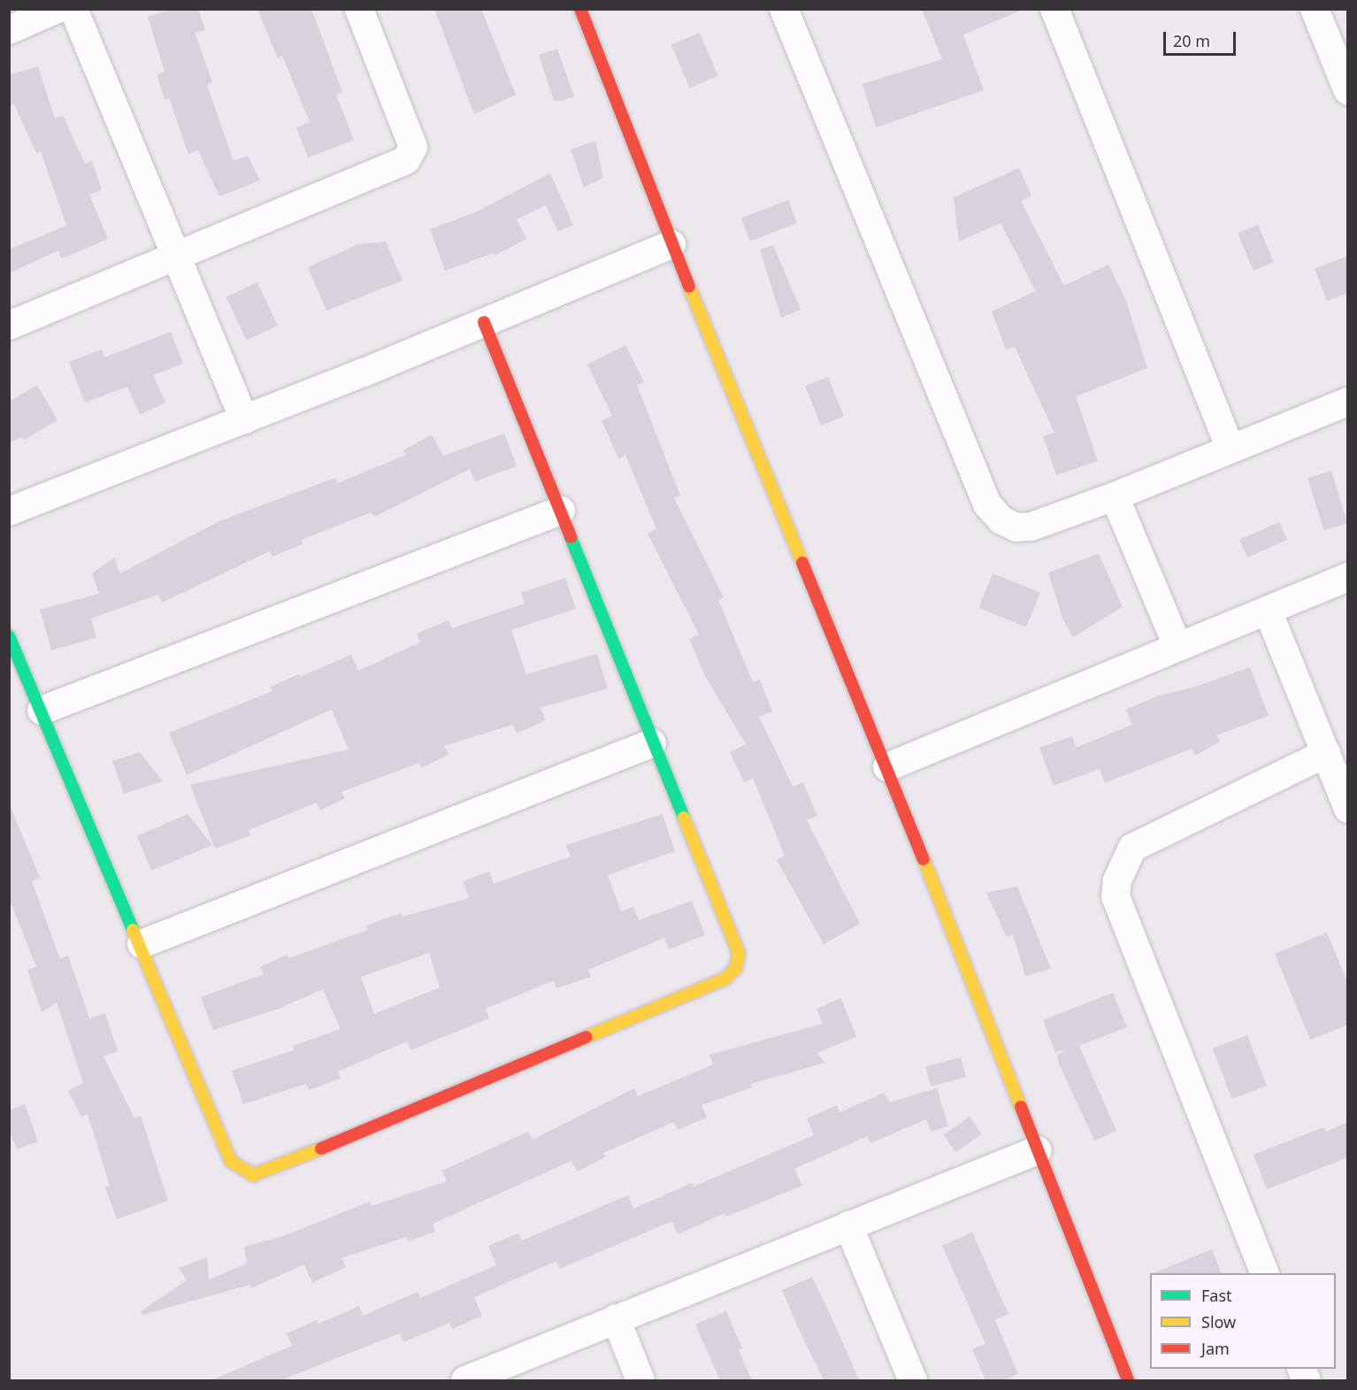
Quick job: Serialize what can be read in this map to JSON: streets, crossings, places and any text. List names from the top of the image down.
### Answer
{
  "legend": ["Fast", "Slow", "Jam"],
  "scale_bar": "20 m"
}
